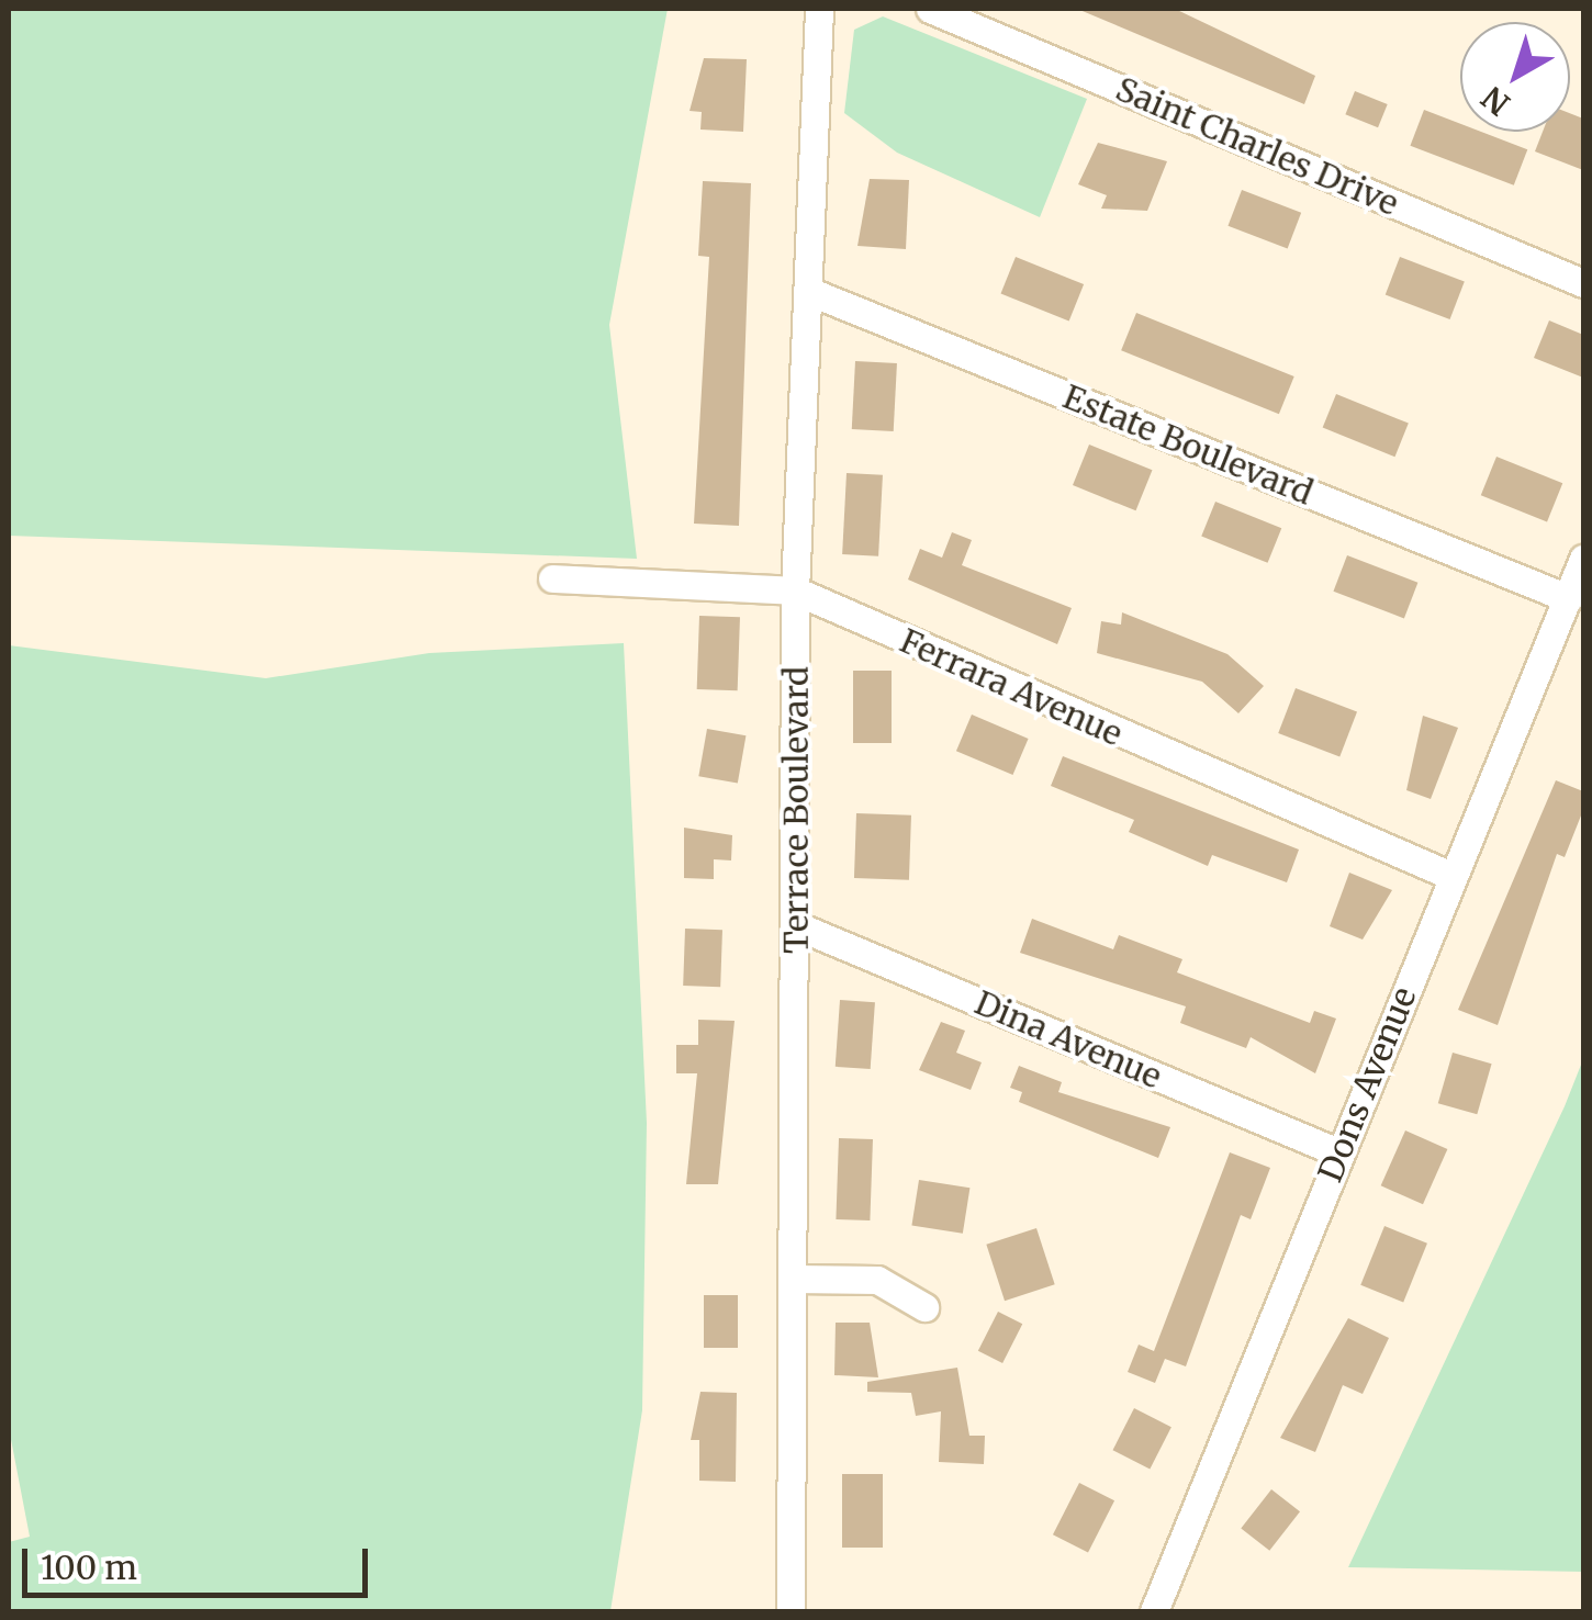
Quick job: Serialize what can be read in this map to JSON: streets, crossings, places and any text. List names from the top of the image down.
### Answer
{
  "streets": {
    "street": [
      "Saint Charles Drive",
      "Estate Boulevard",
      "Ferrara Avenue",
      "Terrace Boulevard",
      "Dina Avenue",
      "Dons Avenue"
    ]
  },
  "crossings": [
    ["Estate Boulevard", "Terrace Boulevard"],
    ["Estate Boulevard", "Dons Avenue"],
    ["Ferrara Avenue", "Terrace Boulevard"],
    ["Ferrara Avenue", "Dons Avenue"],
    ["Terrace Boulevard", "Dina Avenue"],
    ["Dina Avenue", "Dons Avenue"]
  ],
  "scale_bar": "100 m",
  "north": "bottom left"
}
